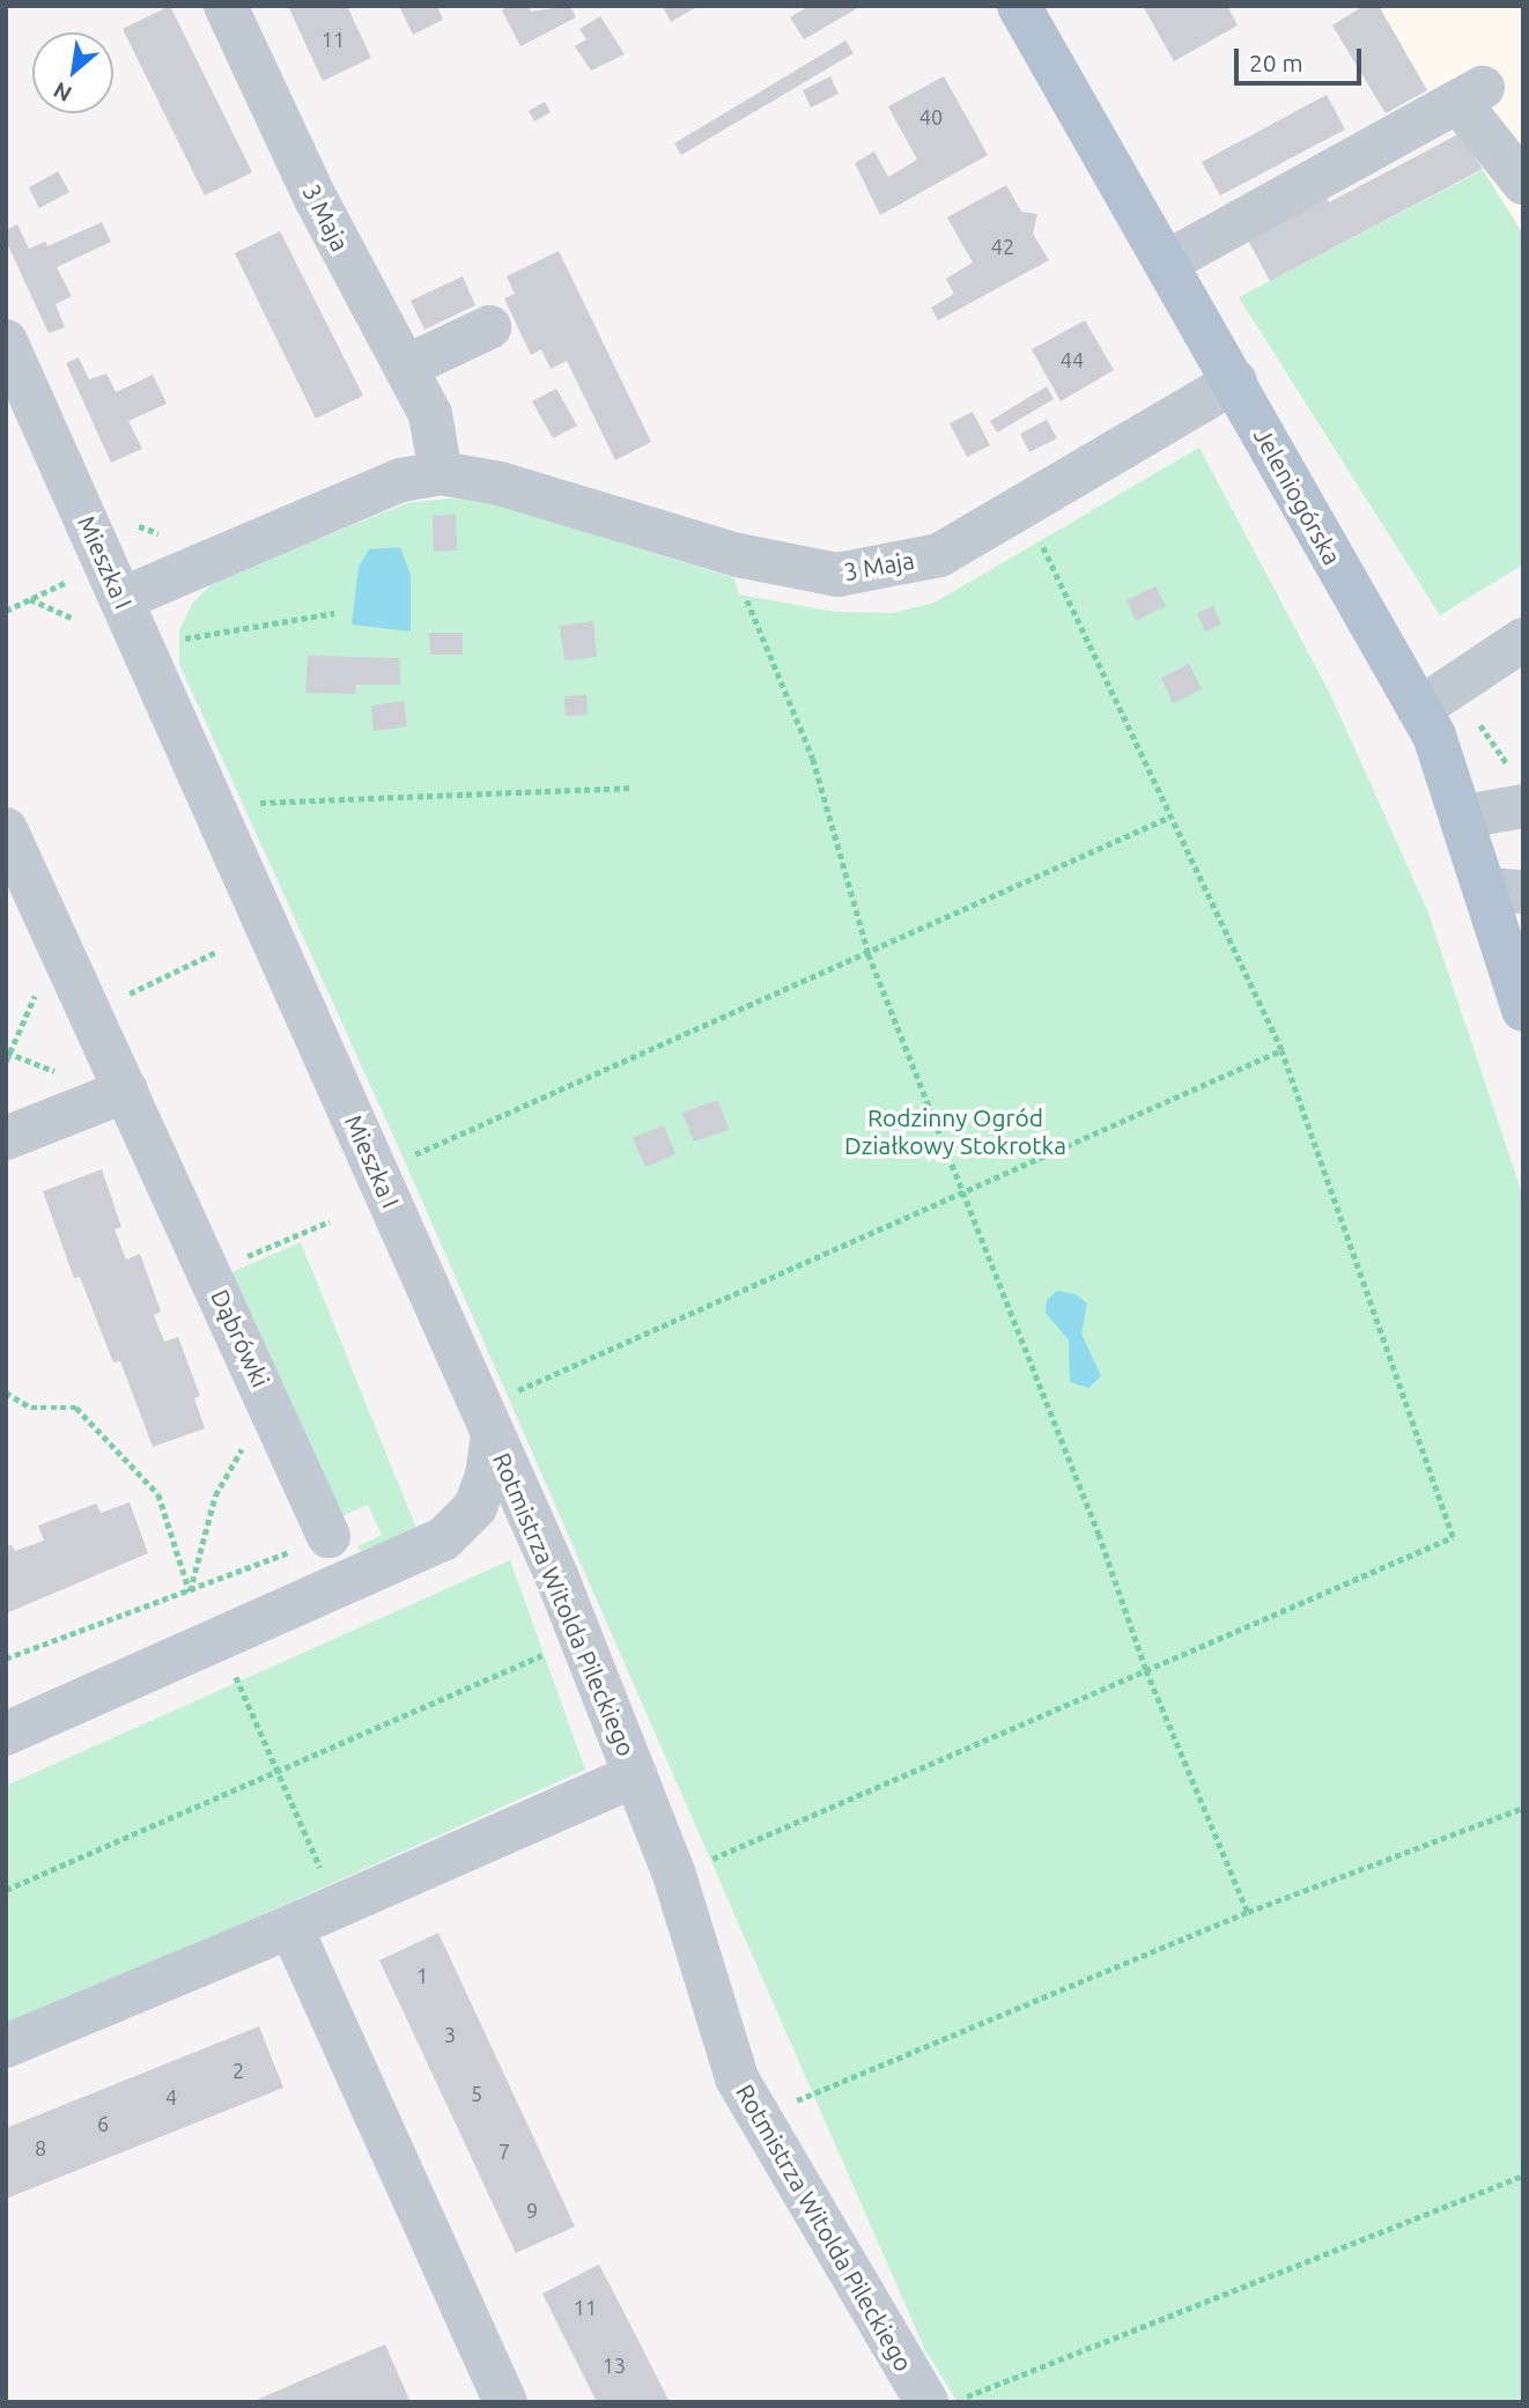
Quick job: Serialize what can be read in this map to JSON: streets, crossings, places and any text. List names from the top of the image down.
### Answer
{
  "streets": {
    "main road": ["Jeleniogórska"],
    "street": [
      "3 Maja",
      "Mieszka I",
      "Dąbrówki",
      "Rotmistrza Witolda Pileckiego"
    ]
  },
  "crossings": [
    ["3 Maja", "Jeleniogórska"],
    ["3 Maja", "Mieszka I"],
    ["Mieszka I", "Rotmistrza Witolda Pileckiego"]
  ],
  "parks": ["Rodzinny Ogród Działkowy Stokrotka"],
  "house_numbers": [
    "11",
    "40",
    "42",
    "44",
    "1",
    "3",
    "2",
    "5",
    "4",
    "6",
    "8",
    "7",
    "9",
    "11",
    "13"
  ],
  "scale_bar": "20 m",
  "north": "bottom left"
}
